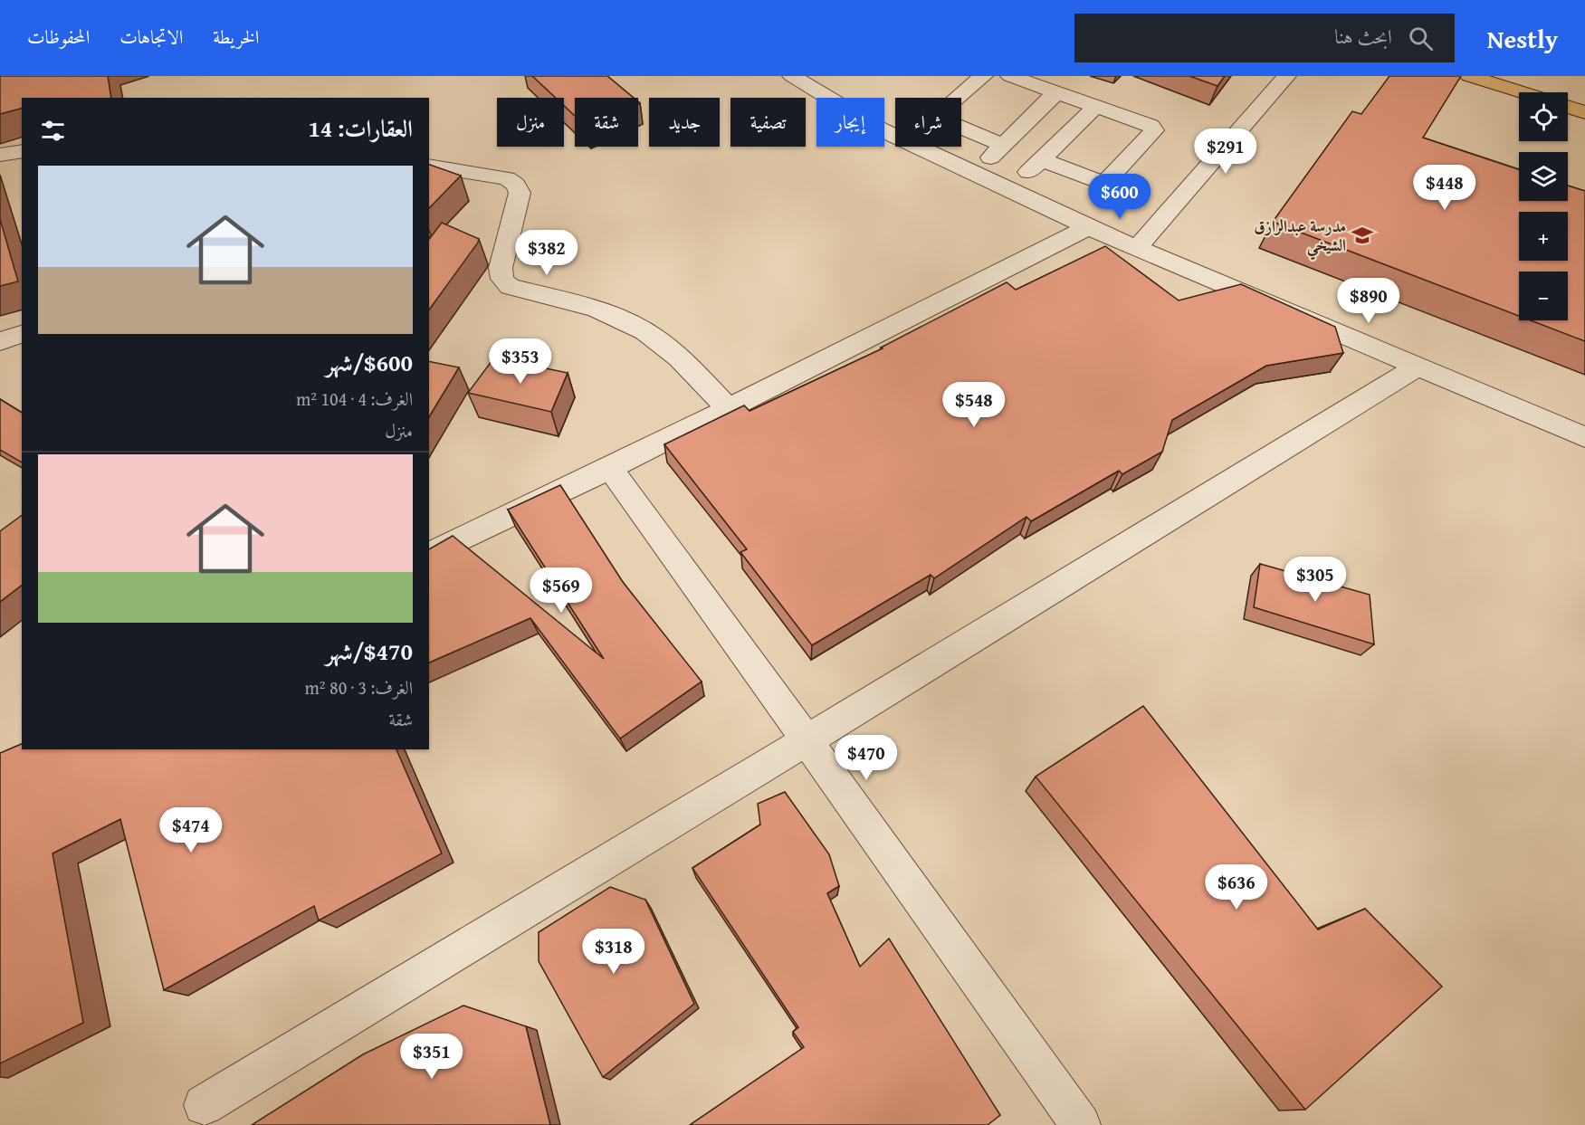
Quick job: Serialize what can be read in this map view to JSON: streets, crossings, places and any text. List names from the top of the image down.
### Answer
{
  "places": {
    "school or university": ["مدرسة عبدالرازق الشيخي"]
  },
  "page": {
    "header": "Nestly",
    "search": "ابحث هنا",
    "nav": ["الخريطة", "الاتجاهات", "المحفوظات"],
    "map_buttons": ["+", "−"],
    "chip": [
      "شراء",
      "إيجار",
      "تصفية",
      "جديد",
      "شقة",
      "منزل"
    ],
    "heading": "العقارات: 14",
    "price": [
      "$291",
      "$448",
      "$600",
      "$382",
      "$890",
      "$353",
      "$548",
      "$305",
      "$569",
      "$470",
      "$474",
      "$636",
      "$318",
      "$351"
    ],
    "list": [
      {
        "name": "$600/شهر",
        "note": "الغرف: 4 · 104 m² · منزل"
      },
      {
        "name": "$470/شهر",
        "note": "الغرف: 3 · 80 m² · شقة"
      }
    ]
  }
}
